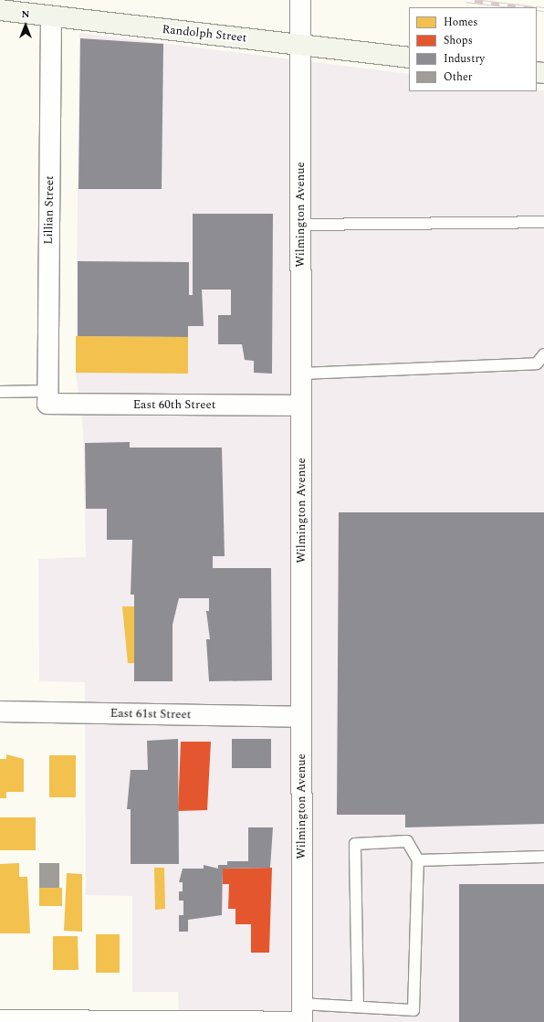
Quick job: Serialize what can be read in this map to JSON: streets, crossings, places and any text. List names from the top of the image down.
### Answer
{
  "streets": {
    "street": [
      "Randolph Street",
      "Lillian Street",
      "Wilmington Avenue",
      "East 60th Street",
      "East 61st Street"
    ]
  },
  "crossings": [
    ["Randolph Street", "Lillian Street"],
    ["Randolph Street", "Wilmington Avenue"],
    ["Lillian Street", "East 60th Street"],
    ["Wilmington Avenue", "East 60th Street"],
    ["Wilmington Avenue", "East 61st Street"]
  ],
  "legend": [
    "Homes",
    "Shops",
    "Industry",
    "Other"
  ],
  "north": "top"
}
